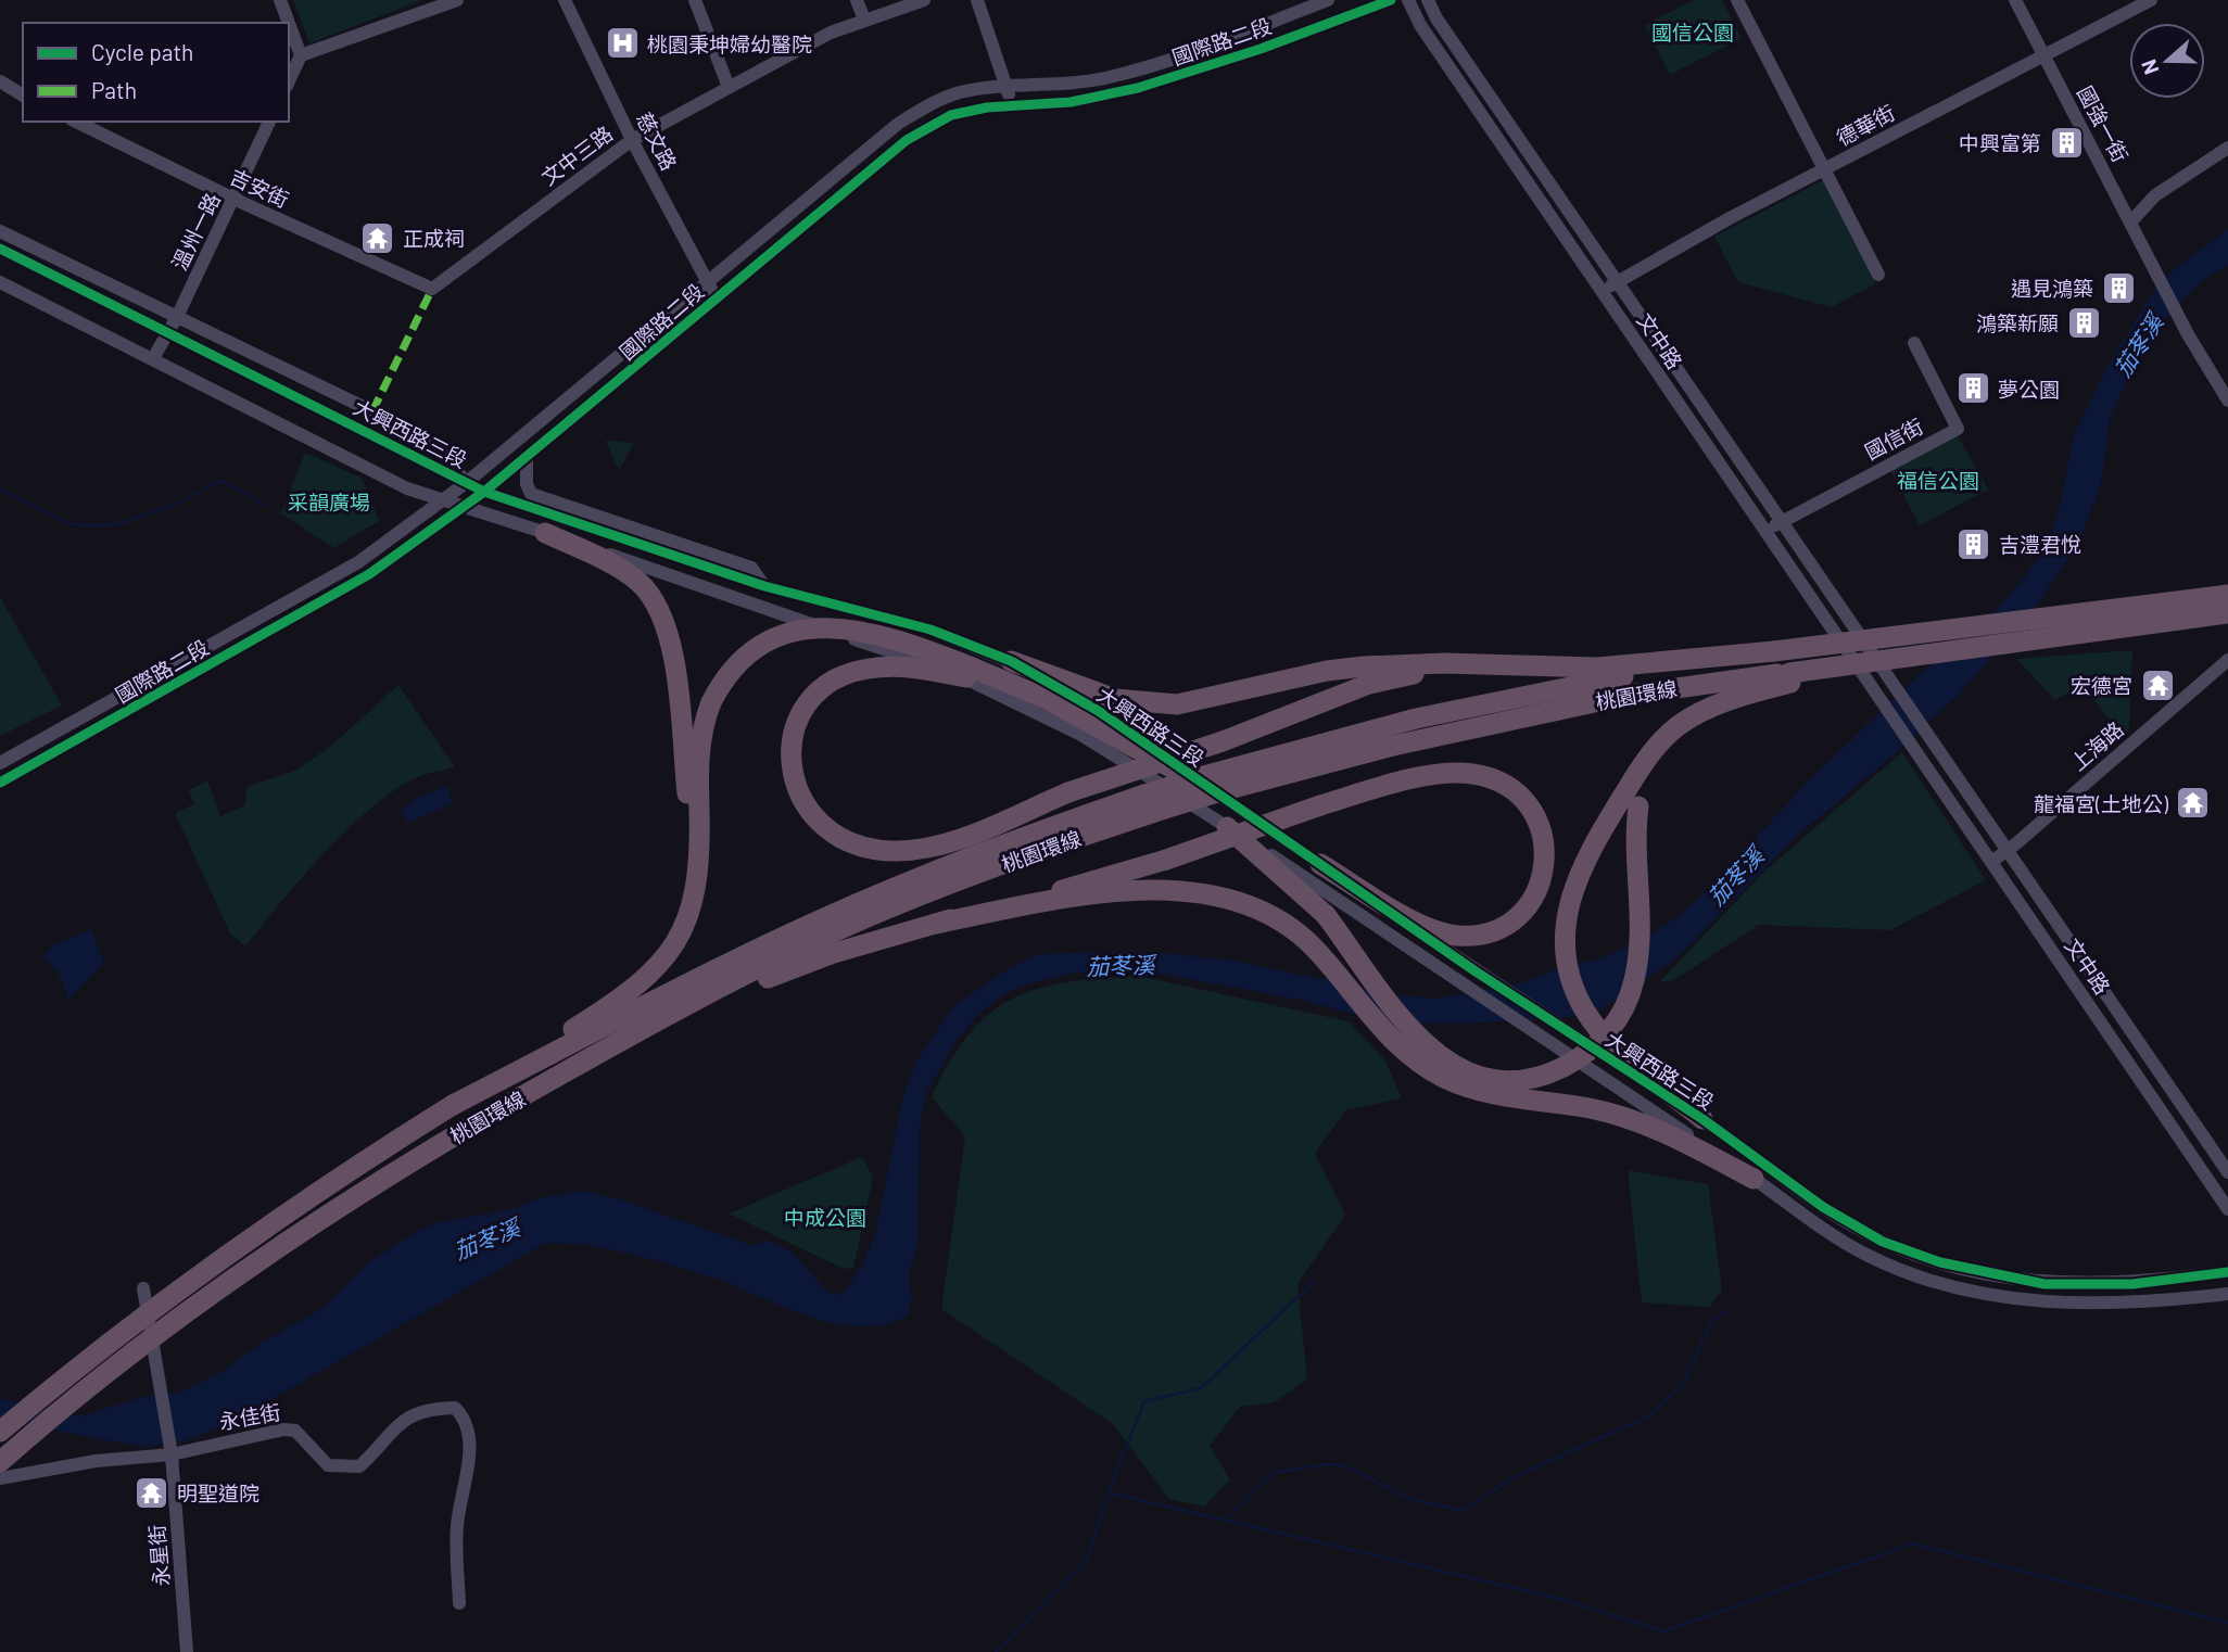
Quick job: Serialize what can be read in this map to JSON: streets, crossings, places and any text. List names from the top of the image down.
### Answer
{
  "streets": {
    "highway": ["桃園環線"],
    "street": [
      "國際路二段",
      "國強一街",
      "德華街",
      "慈文路",
      "文中三路",
      "吉安街",
      "溫州一路",
      "文中路",
      "大興西路三段",
      "國信街",
      "上海路",
      "永佳街",
      "永星街"
    ]
  },
  "crossings": [
    ["國際路二段", "慈文路"],
    ["國際路二段", "大興西路三段"],
    ["國強一街", "德華街"],
    ["德華街", "文中路"],
    ["慈文路", "文中三路"],
    ["文中三路", "吉安街"],
    ["吉安街", "溫州一路"],
    ["溫州一路", "大興西路三段"],
    ["文中路", "國信街"],
    ["文中路", "上海路"],
    ["大興西路三段", "桃園環線"],
    ["永佳街", "永星街"]
  ],
  "water": ["茄苳溪"],
  "parks": [
    "國信公園",
    "福信公園",
    "采韻廣場",
    "中成公園"
  ],
  "places": {
    "hospital": ["桃園秉坤婦幼醫院"],
    "building": [
      "中興富第",
      "遇見鴻築",
      "鴻築新願",
      "夢公園",
      "吉澧君悅"
    ],
    "temple": [
      "正成祠",
      "宏德宮",
      "龍福宮(土地公)",
      "明聖道院"
    ]
  },
  "legend": ["Cycle path", "Path"],
  "north": "left"
}
